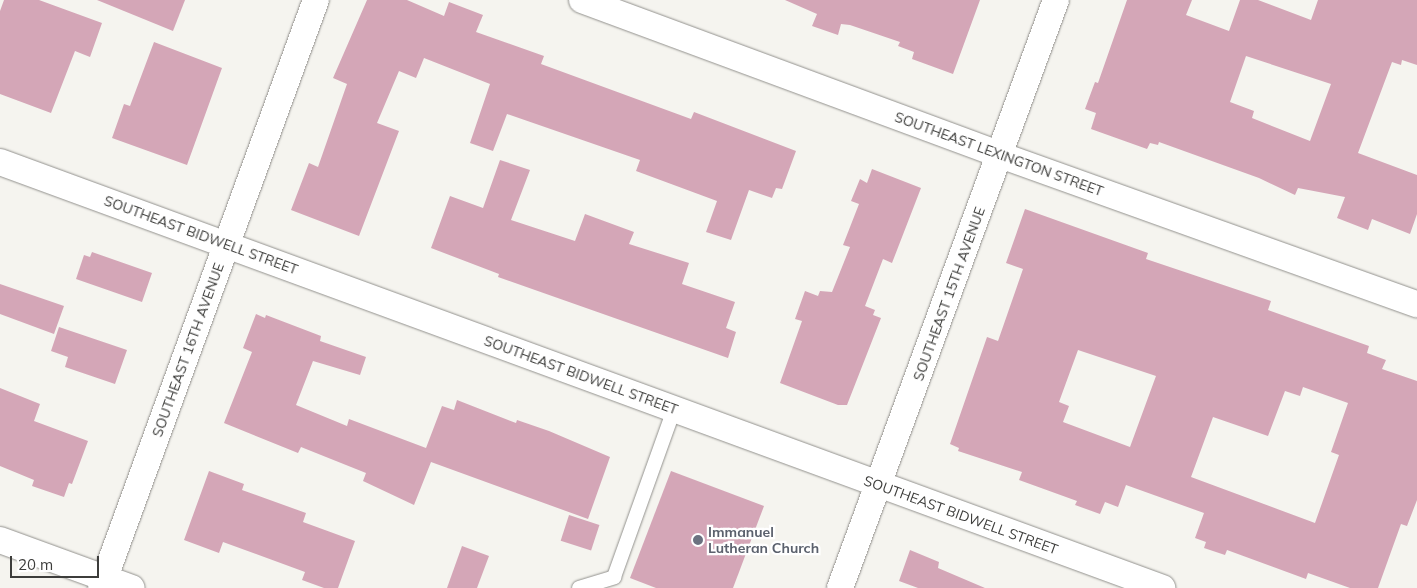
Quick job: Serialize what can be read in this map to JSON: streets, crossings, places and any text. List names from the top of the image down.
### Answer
{
  "streets": {
    "street": [
      "SOUTHEAST LEXINGTON STREET",
      "SOUTHEAST BIDWELL STREET",
      "SOUTHEAST 15TH AVENUE",
      "SOUTHEAST 16TH AVENUE"
    ]
  },
  "crossings": [
    ["SOUTHEAST LEXINGTON STREET", "SOUTHEAST 15TH AVENUE"],
    ["SOUTHEAST BIDWELL STREET", "SOUTHEAST 15TH AVENUE"],
    ["SOUTHEAST BIDWELL STREET", "SOUTHEAST 16TH AVENUE"]
  ],
  "places": ["Immanuel Lutheran Church"],
  "scale_bar": "20 m"
}
